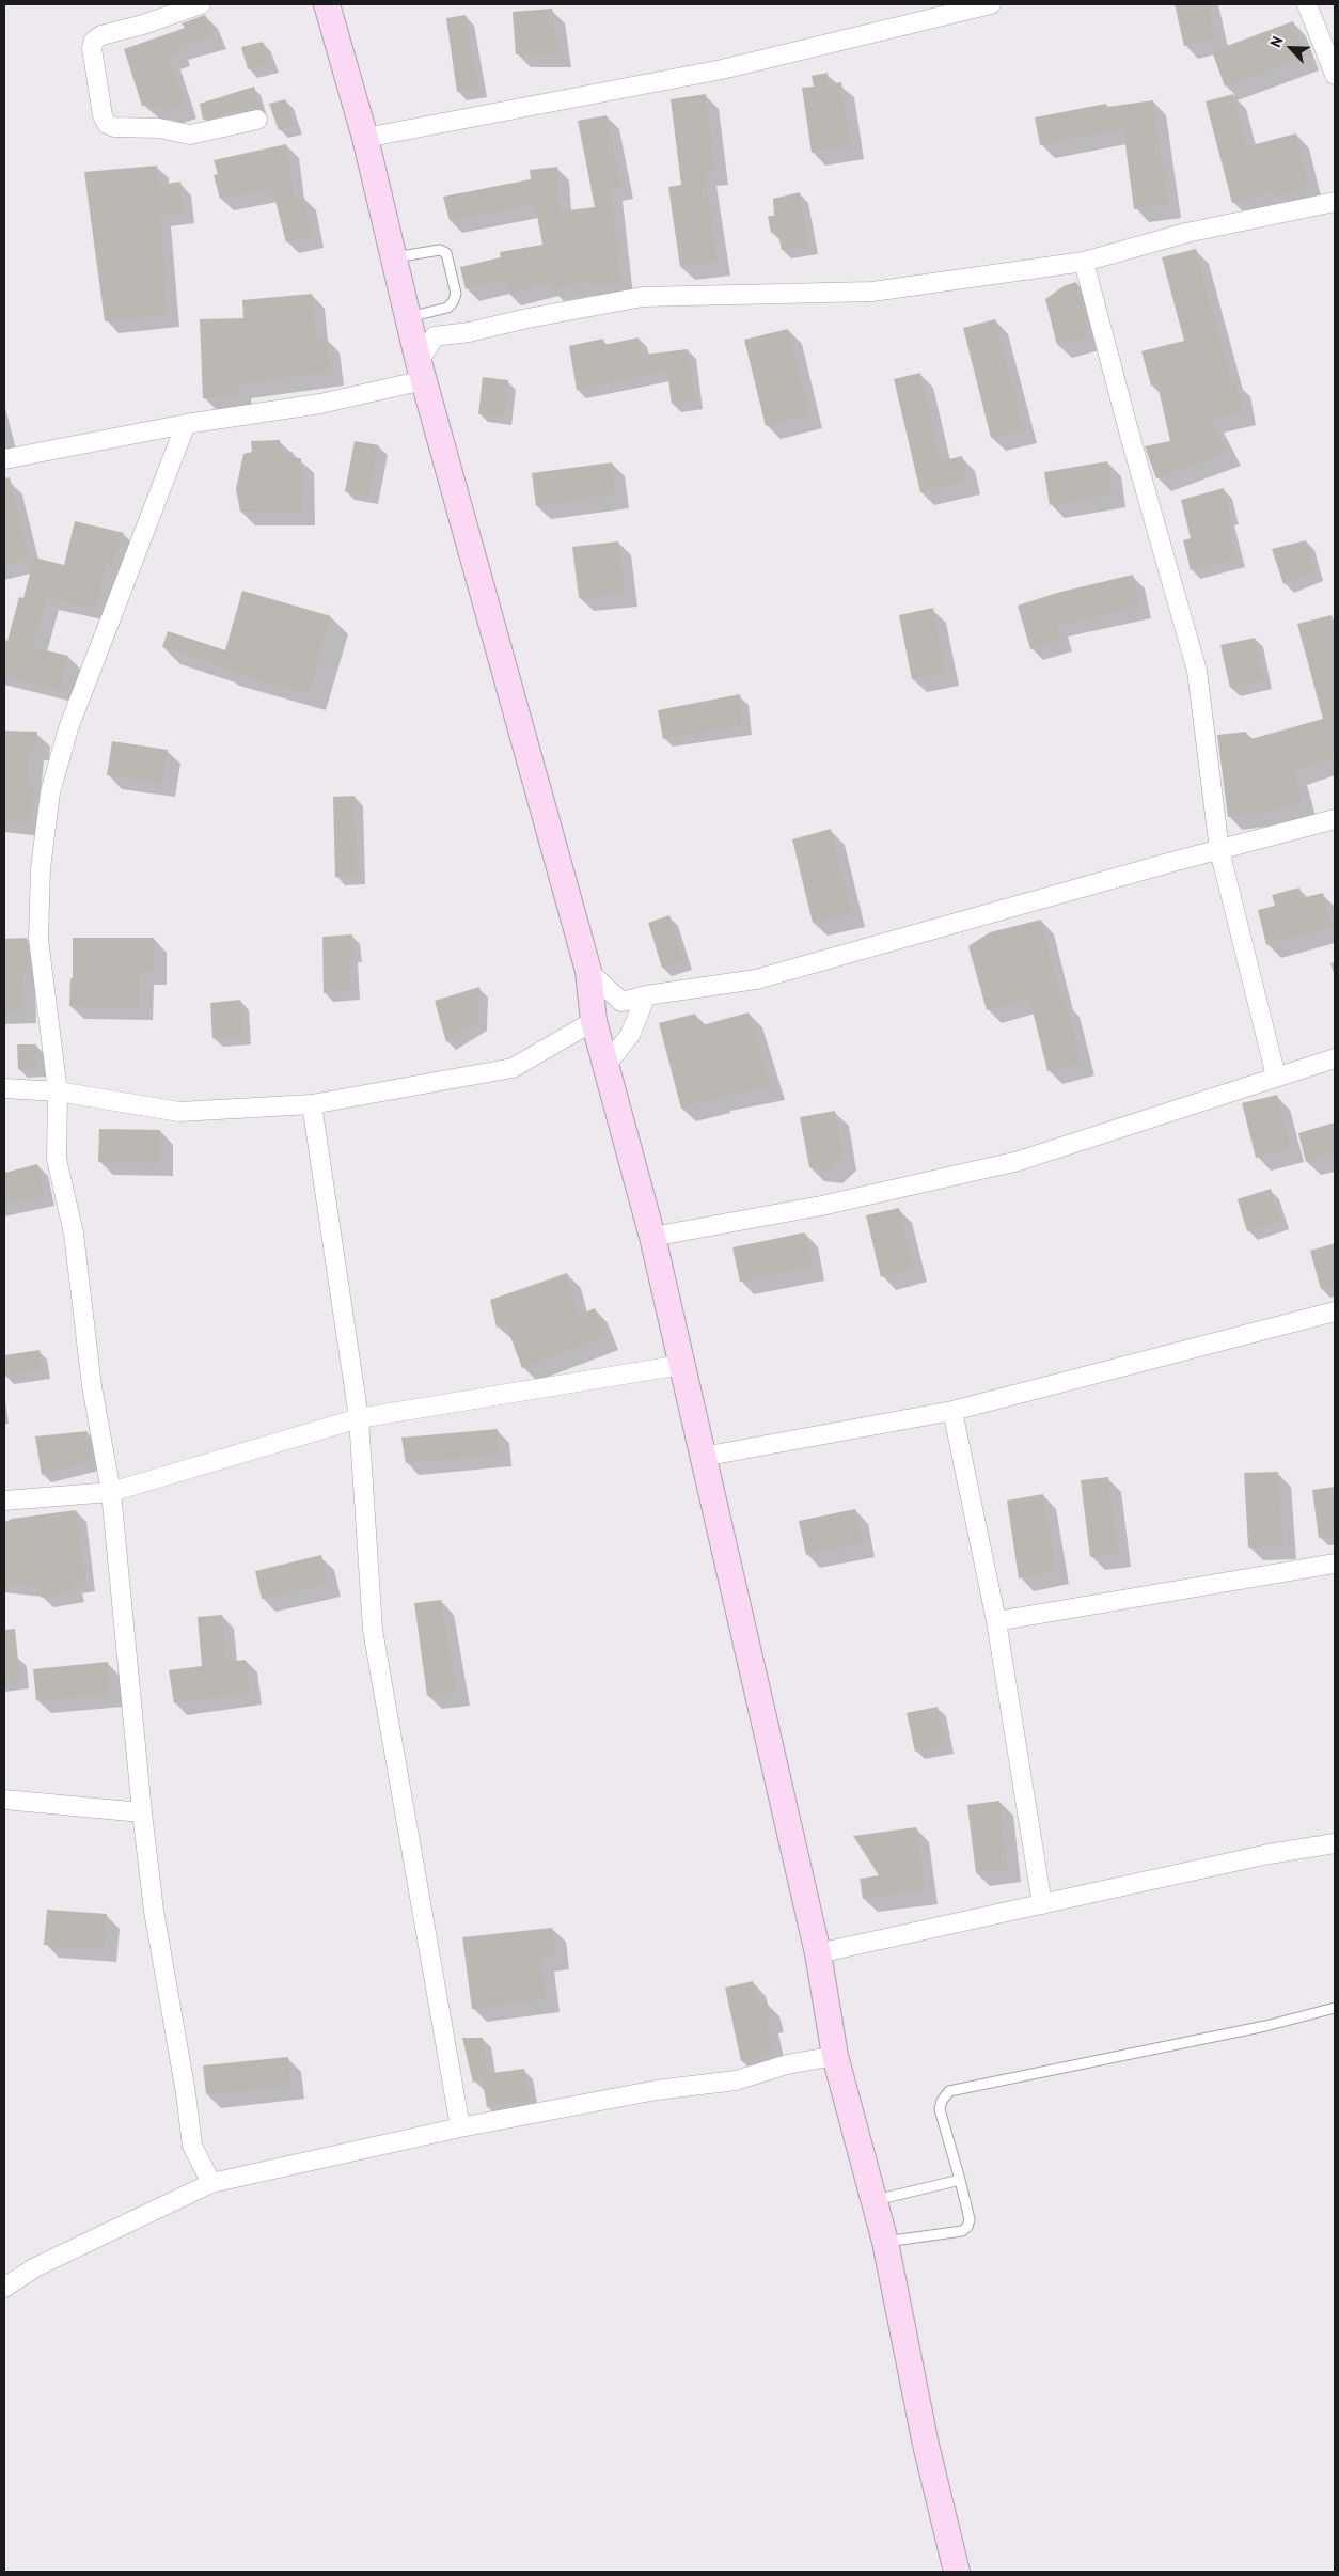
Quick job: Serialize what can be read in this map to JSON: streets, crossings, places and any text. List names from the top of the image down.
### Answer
{
  "north": "top left"
}
